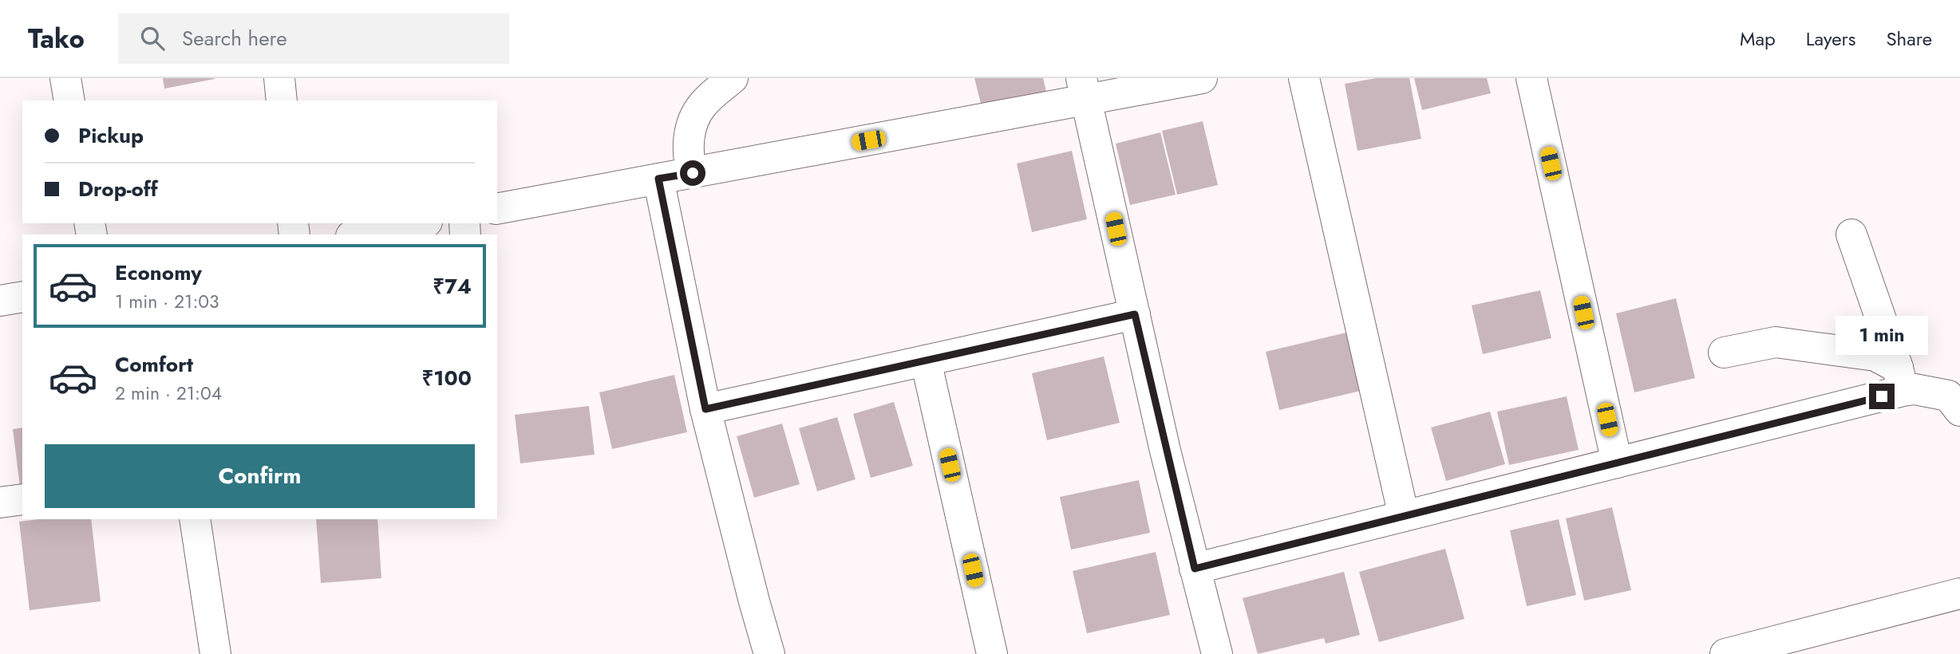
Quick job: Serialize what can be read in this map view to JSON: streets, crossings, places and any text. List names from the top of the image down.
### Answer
{
  "page": {
    "header": "Tako",
    "search": "Search here",
    "nav": ["Map", "Layers", "Share"],
    "banner": ["Pickup", "Drop-off"],
    "list": [
      {
        "name": "Economy",
        "note": "1 min · 21:03",
        "value": "₹74"
      },
      {
        "name": "Comfort",
        "note": "2 min · 21:04",
        "value": "₹100"
      }
    ],
    "bubble": "1 min",
    "buttons": "Confirm"
  }
}
